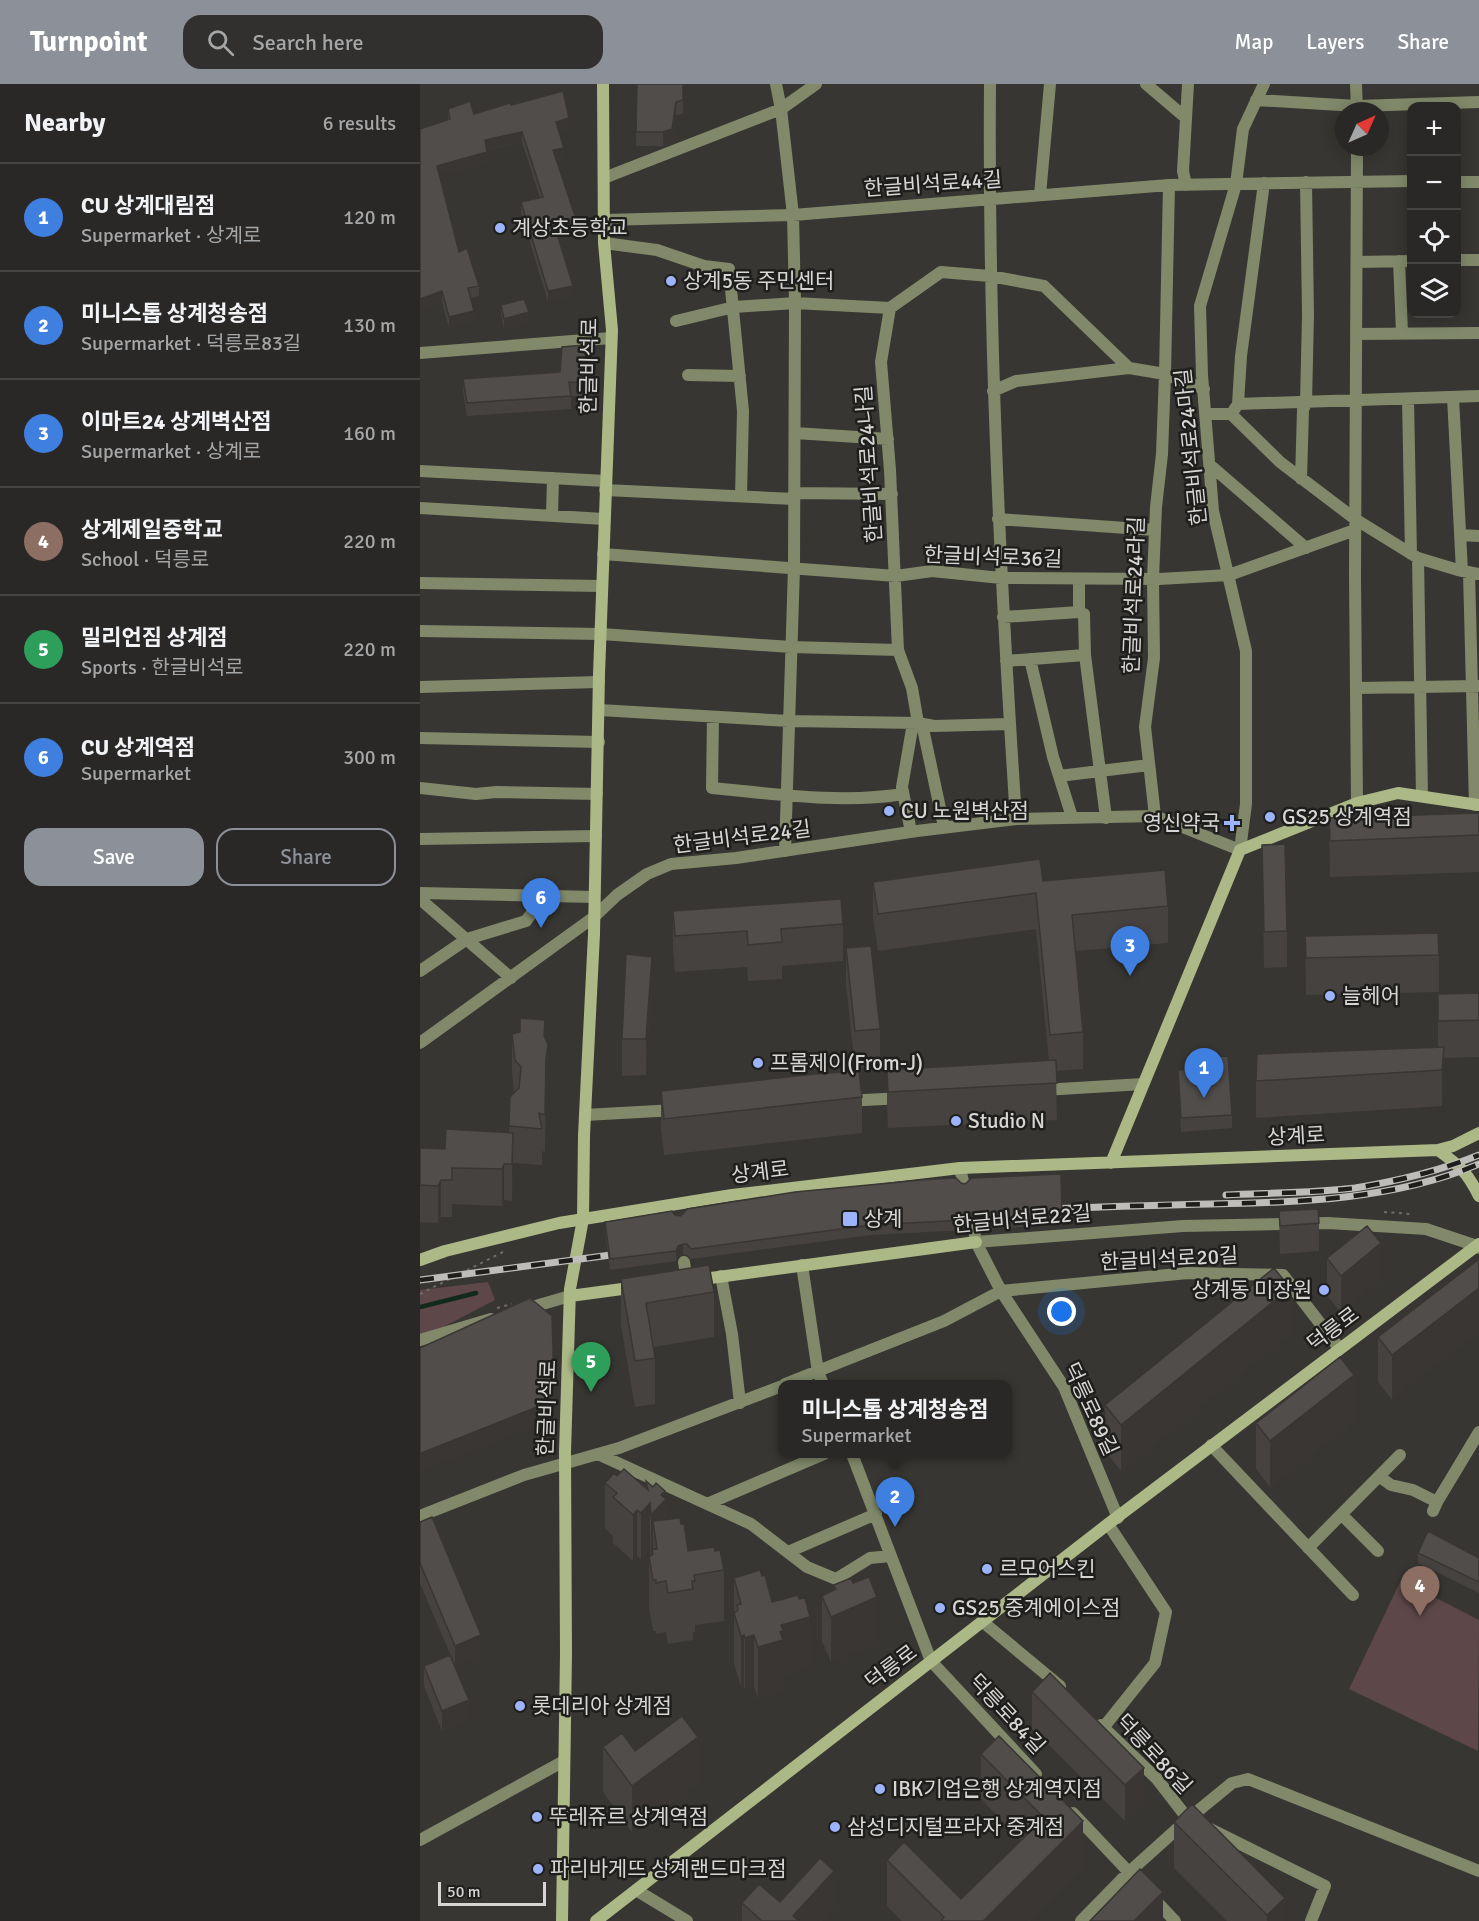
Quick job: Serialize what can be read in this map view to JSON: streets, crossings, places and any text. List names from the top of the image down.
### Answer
{
  "streets": {
    "main road": [
      "한글비석로",
      "상계로",
      "한글비석로22길",
      "덕릉로"
    ],
    "street": [
      "한글비석로44길",
      "한글비석로24마길",
      "한글비석로24나길",
      "한글비석로36길",
      "한글비석로24라길",
      "한글비석로24길",
      "한글비석로20길",
      "덕릉로89길",
      "덕릉로84길",
      "덕릉로86길"
    ]
  },
  "crossings": [
    ["한글비석로44길", "한글비석로"],
    ["한글비석로44길", "한글비석로24마길"],
    ["한글비석로44길", "한글비석로24라길"],
    ["한글비석로", "한글비석로36길"],
    ["한글비석로", "한글비석로24길"],
    ["한글비석로", "상계로"],
    ["한글비석로", "한글비석로20길"],
    ["한글비석로24마길", "한글비석로36길"],
    ["한글비석로24마길", "한글비석로24길"],
    ["한글비석로24나길", "한글비석로36길"],
    ["한글비석로24나길", "한글비석로24길"],
    ["한글비석로36길", "한글비석로24라길"],
    ["한글비석로24라길", "한글비석로24길"],
    ["한글비석로22길", "덕릉로"],
    ["한글비석로20길", "덕릉로"],
    ["한글비석로20길", "덕릉로89길"],
    ["덕릉로", "덕릉로89길"],
    ["덕릉로", "덕릉로84길"],
    ["덕릉로89길", "덕릉로86길"]
  ],
  "places": {
    "other": [
      "계상초등학교",
      "상계5동 주민센터",
      "CU 노원벽산점",
      "GS25 상계역점",
      "늘헤어",
      "프롬제이(From-J)",
      "Studio N",
      "상계동 미장원",
      "르모어스킨",
      "GS25 중계에이스점",
      "롯데리아 상계점",
      "IBK기업은행 상계역지점",
      "뚜레쥬르 상계역점",
      "삼성디지털프라자 중계점",
      "파리바게뜨 상계랜드마크점"
    ],
    "health": ["영신약국"],
    "transit": ["상계"]
  },
  "scale_bar": "50 m",
  "north": "top right",
  "page": {
    "header": "Turnpoint",
    "search": "Search here",
    "nav": ["Map", "Layers", "Share"],
    "heading": ["Nearby", "6 results"],
    "map_buttons": ["+", "−"],
    "list": [
      {
        "mark": "1",
        "name": "CU 상계대림점",
        "note": "Supermarket · 상계로",
        "value": "120 m"
      },
      {
        "mark": "2",
        "name": "미니스톱 상계청송점",
        "note": "Supermarket · 덕릉로83길",
        "value": "130 m"
      },
      {
        "mark": "3",
        "name": "이마트24 상계벽산점",
        "note": "Supermarket · 상계로",
        "value": "160 m"
      },
      {
        "mark": "4",
        "name": "상계제일중학교",
        "note": "School · 덕릉로",
        "value": "220 m"
      },
      {
        "mark": "5",
        "name": "밀리언짐 상계점",
        "note": "Sports · 한글비석로",
        "value": "220 m"
      },
      {
        "mark": "6",
        "name": "CU 상계역점",
        "note": "Supermarket",
        "value": "300 m"
      }
    ],
    "buttons": ["Save", "Share"],
    "pins": [
      "6",
      "3",
      "1",
      "5",
      "2",
      "4"
    ],
    "popup": ["미니스톱 상계청송점", "Supermarket"],
    "scale": "50 m"
  }
}
